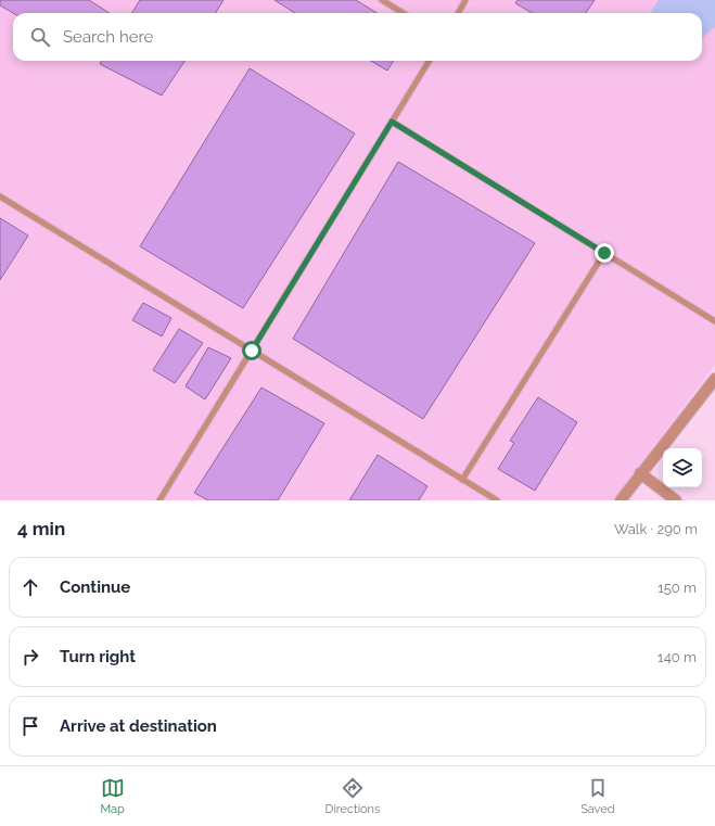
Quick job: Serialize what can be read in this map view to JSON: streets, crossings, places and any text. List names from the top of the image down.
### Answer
{
  "page": {
    "search": "Search here",
    "heading": ["4 min", "Walk · 290 m"],
    "list": [
      ["Continue", "150 m"],
      ["Turn right", "140 m"],
      "Arrive at destination"
    ],
    "nav": ["Map", "Directions", "Saved"]
  }
}
